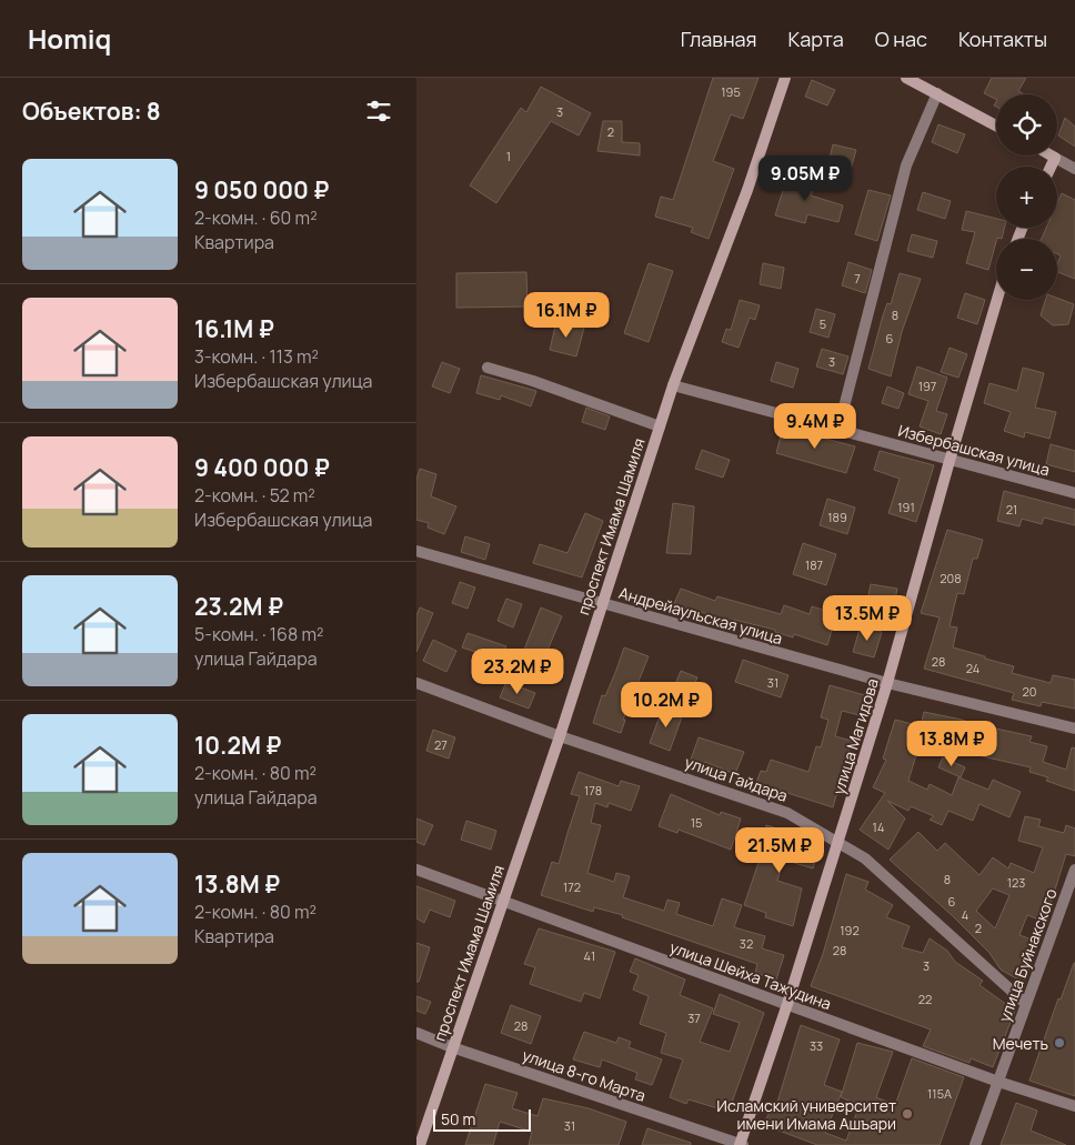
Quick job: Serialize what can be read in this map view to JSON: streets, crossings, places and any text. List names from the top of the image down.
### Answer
{
  "streets": {
    "main road": ["проспект Имама Шамиля", "улица Магидова"],
    "street": [
      "Избербашская улица",
      "Андрейаульская улица",
      "улица Гайдара",
      "улица Буйнакского",
      "улица Шейха Тажудина",
      "улица 8-го Марта"
    ]
  },
  "crossings": [
    ["Избербашская улица", "проспект Имама Шамиля"],
    ["Избербашская улица", "улица Магидова"],
    ["проспект Имама Шамиля", "Андрейаульская улица"],
    ["проспект Имама Шамиля", "улица Гайдара"],
    ["проспект Имама Шамиля", "улица Шейха Тажудина"],
    ["проспект Имама Шамиля", "улица 8-го Марта"],
    ["Андрейаульская улица", "улица Магидова"],
    ["улица Магидова", "улица Гайдара"],
    ["улица Магидова", "улица Шейха Тажудина"],
    ["улица Магидова", "улица 8-го Марта"],
    ["улица Гайдара", "улица Буйнакского"],
    ["улица Буйнакского", "улица Шейха Тажудина"]
  ],
  "places": ["Мечеть", "Исламский университет имени Имама Ашъари"],
  "house_numbers": [
    "195",
    "3",
    "2",
    "1",
    "7",
    "8",
    "5",
    "6",
    "3",
    "197",
    "191",
    "21",
    "189",
    "187",
    "208",
    "28",
    "24",
    "31",
    "20",
    "27",
    "178",
    "15",
    "14",
    "8",
    "123",
    "172",
    "6",
    "4",
    "2",
    "192",
    "32",
    "28",
    "41",
    "3",
    "22",
    "37",
    "28",
    "33",
    "115А",
    "31"
  ],
  "scale_bar": "50 m",
  "page": {
    "header": "Homiq",
    "nav": [
      "Главная",
      "Карта",
      "О нас",
      "Контакты"
    ],
    "heading": "Объектов: 8",
    "map_buttons": ["+", "−"],
    "list": [
      {
        "name": "9 050 000 ₽",
        "note": "2-комн. · 60 m² · Квартира"
      },
      {
        "name": "16.1M ₽",
        "note": "3-комн. · 113 m² · Избербашская улица"
      },
      {
        "name": "9 400 000 ₽",
        "note": "2-комн. · 52 m² · Избербашская улица"
      },
      {
        "name": "23.2M ₽",
        "note": "5-комн. · 168 m² · улица Гайдара"
      },
      {
        "name": "10.2M ₽",
        "note": "2-комн. · 80 m² · улица Гайдара"
      },
      {
        "name": "13.8M ₽",
        "note": "2-комн. · 80 m² · Квартира"
      }
    ],
    "price": [
      "9.05M ₽",
      "16.1M ₽",
      "9.4M ₽",
      "13.5M ₽",
      "23.2M ₽",
      "10.2M ₽",
      "13.8M ₽",
      "21.5M ₽"
    ],
    "scale": "50 m"
  }
}
